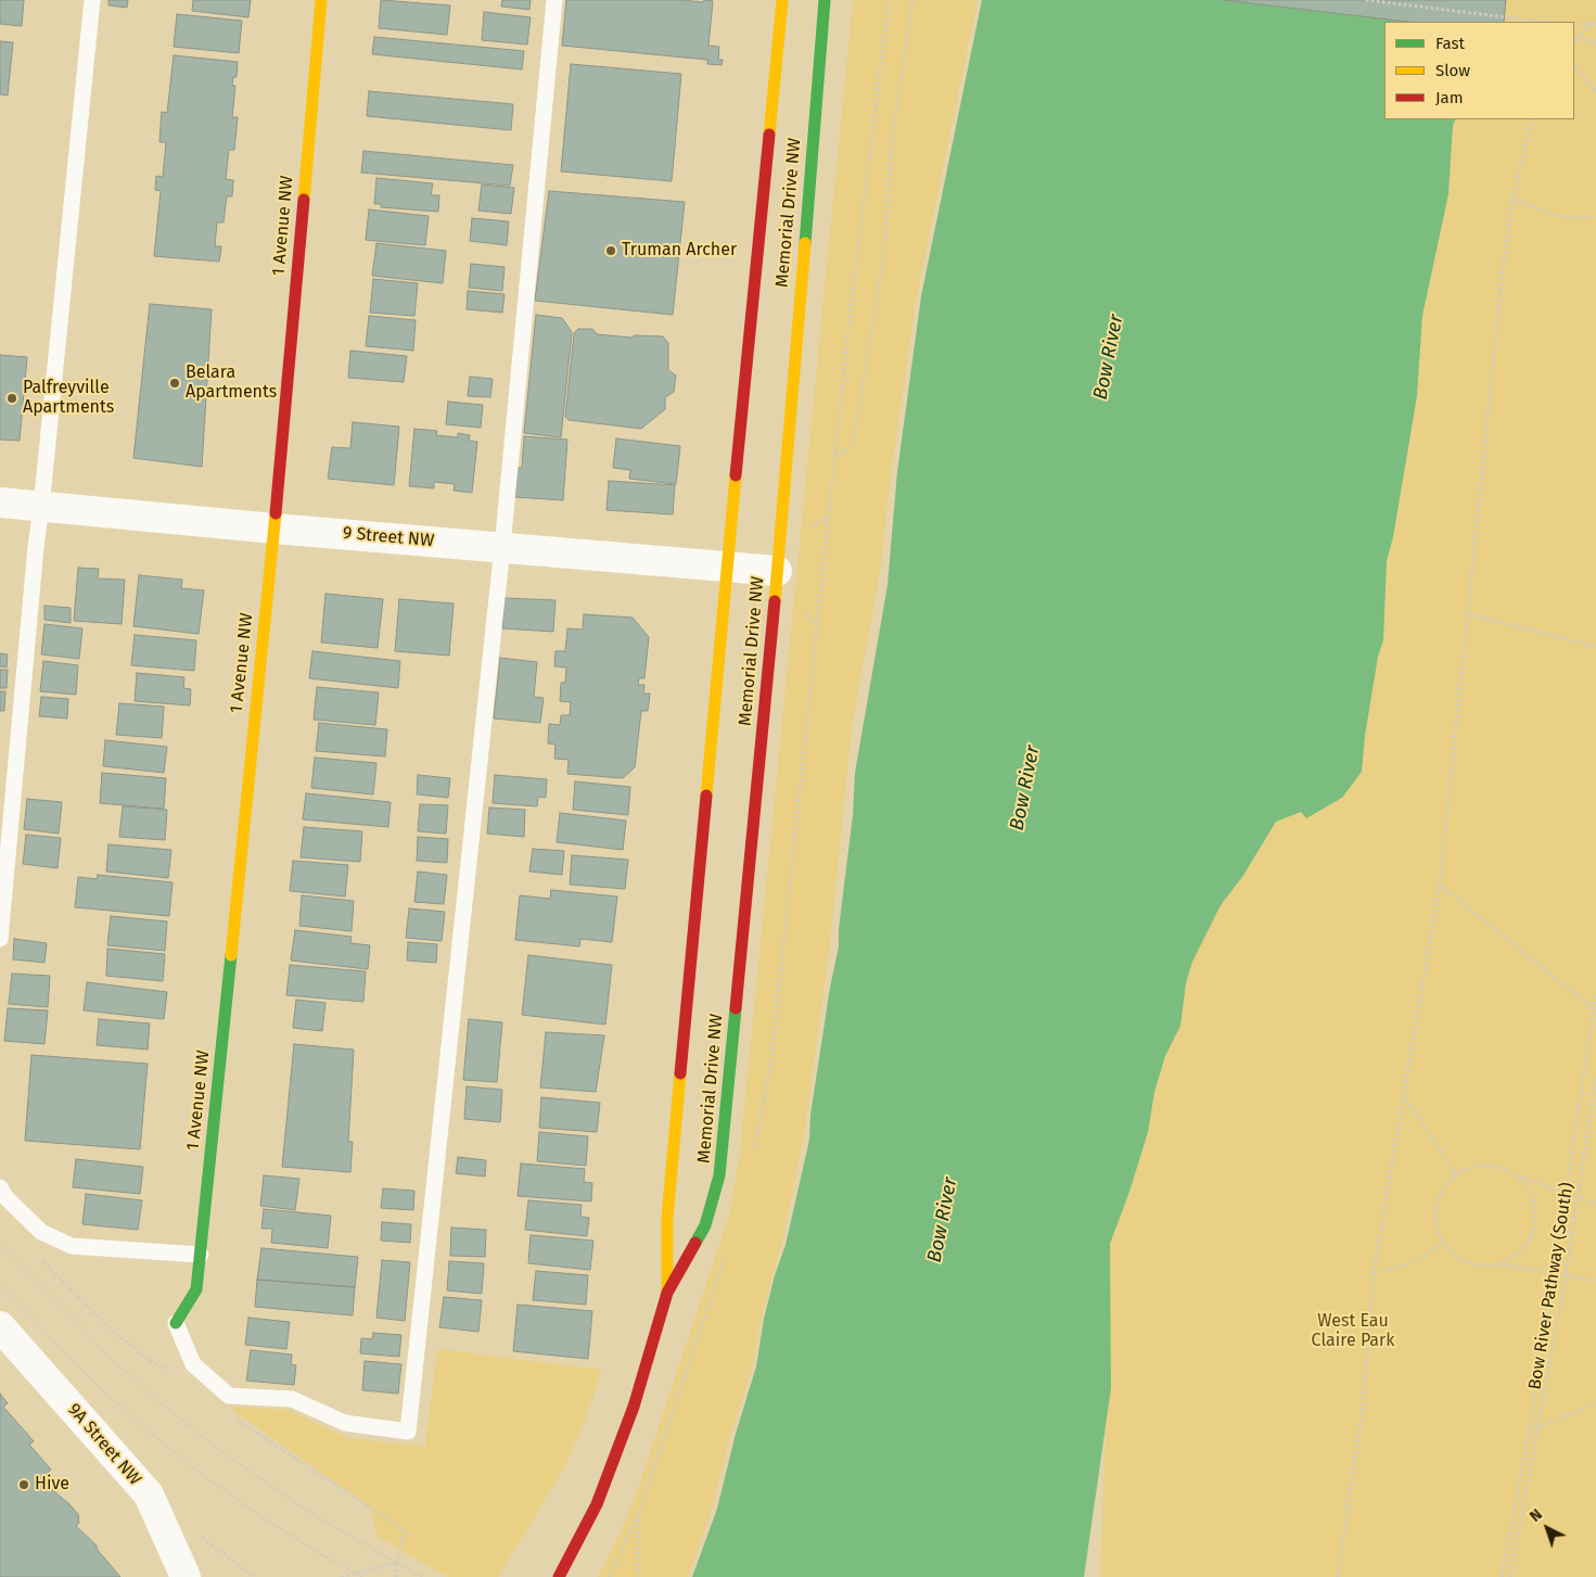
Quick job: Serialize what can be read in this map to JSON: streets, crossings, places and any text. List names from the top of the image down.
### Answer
{
  "streets": {
    "main road": ["Memorial Drive NW", "1 Avenue NW"],
    "street": ["9 Street NW", "9A Street NW"],
    "path": ["Bow River Pathway (South)"]
  },
  "crossings": [
    ["Memorial Drive NW", "9 Street NW"],
    ["1 Avenue NW", "9 Street NW"]
  ],
  "water": ["Bow River"],
  "parks": ["West Eau Claire Park"],
  "places": [
    "Truman Archer",
    "Belara Apartments",
    "Palfreyville Apartments",
    "Hive"
  ],
  "legend": ["Fast", "Slow", "Jam"],
  "north": "top left"
}
